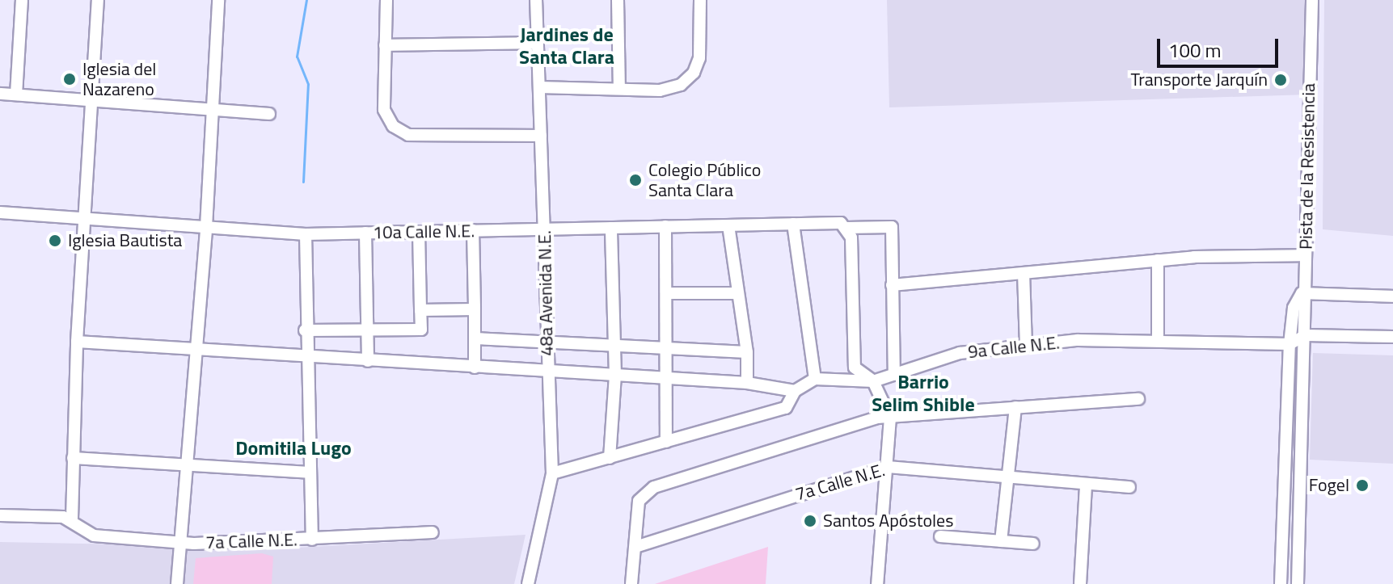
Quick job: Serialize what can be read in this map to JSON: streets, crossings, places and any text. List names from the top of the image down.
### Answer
{
  "streets": {
    "street": [
      "Pista de la Resistencia",
      "10a Calle N.E.",
      "48a Avenida N.E.",
      "9a Calle N.E.",
      "7a Calle N.E."
    ]
  },
  "crossings": [
    ["Pista de la Resistencia", "9a Calle N.E."],
    ["10a Calle N.E.", "48a Avenida N.E."]
  ],
  "districts": ["Jardines de Santa Clara", "Barrio Selim Shible", "Domitila Lugo"],
  "places": [
    "Iglesia del Nazareno",
    "Transporte Jarquín",
    "Colegio Público Santa Clara",
    "Iglesia Bautista",
    "Fogel",
    "Santos Apóstoles"
  ],
  "scale_bar": "100 m"
}
